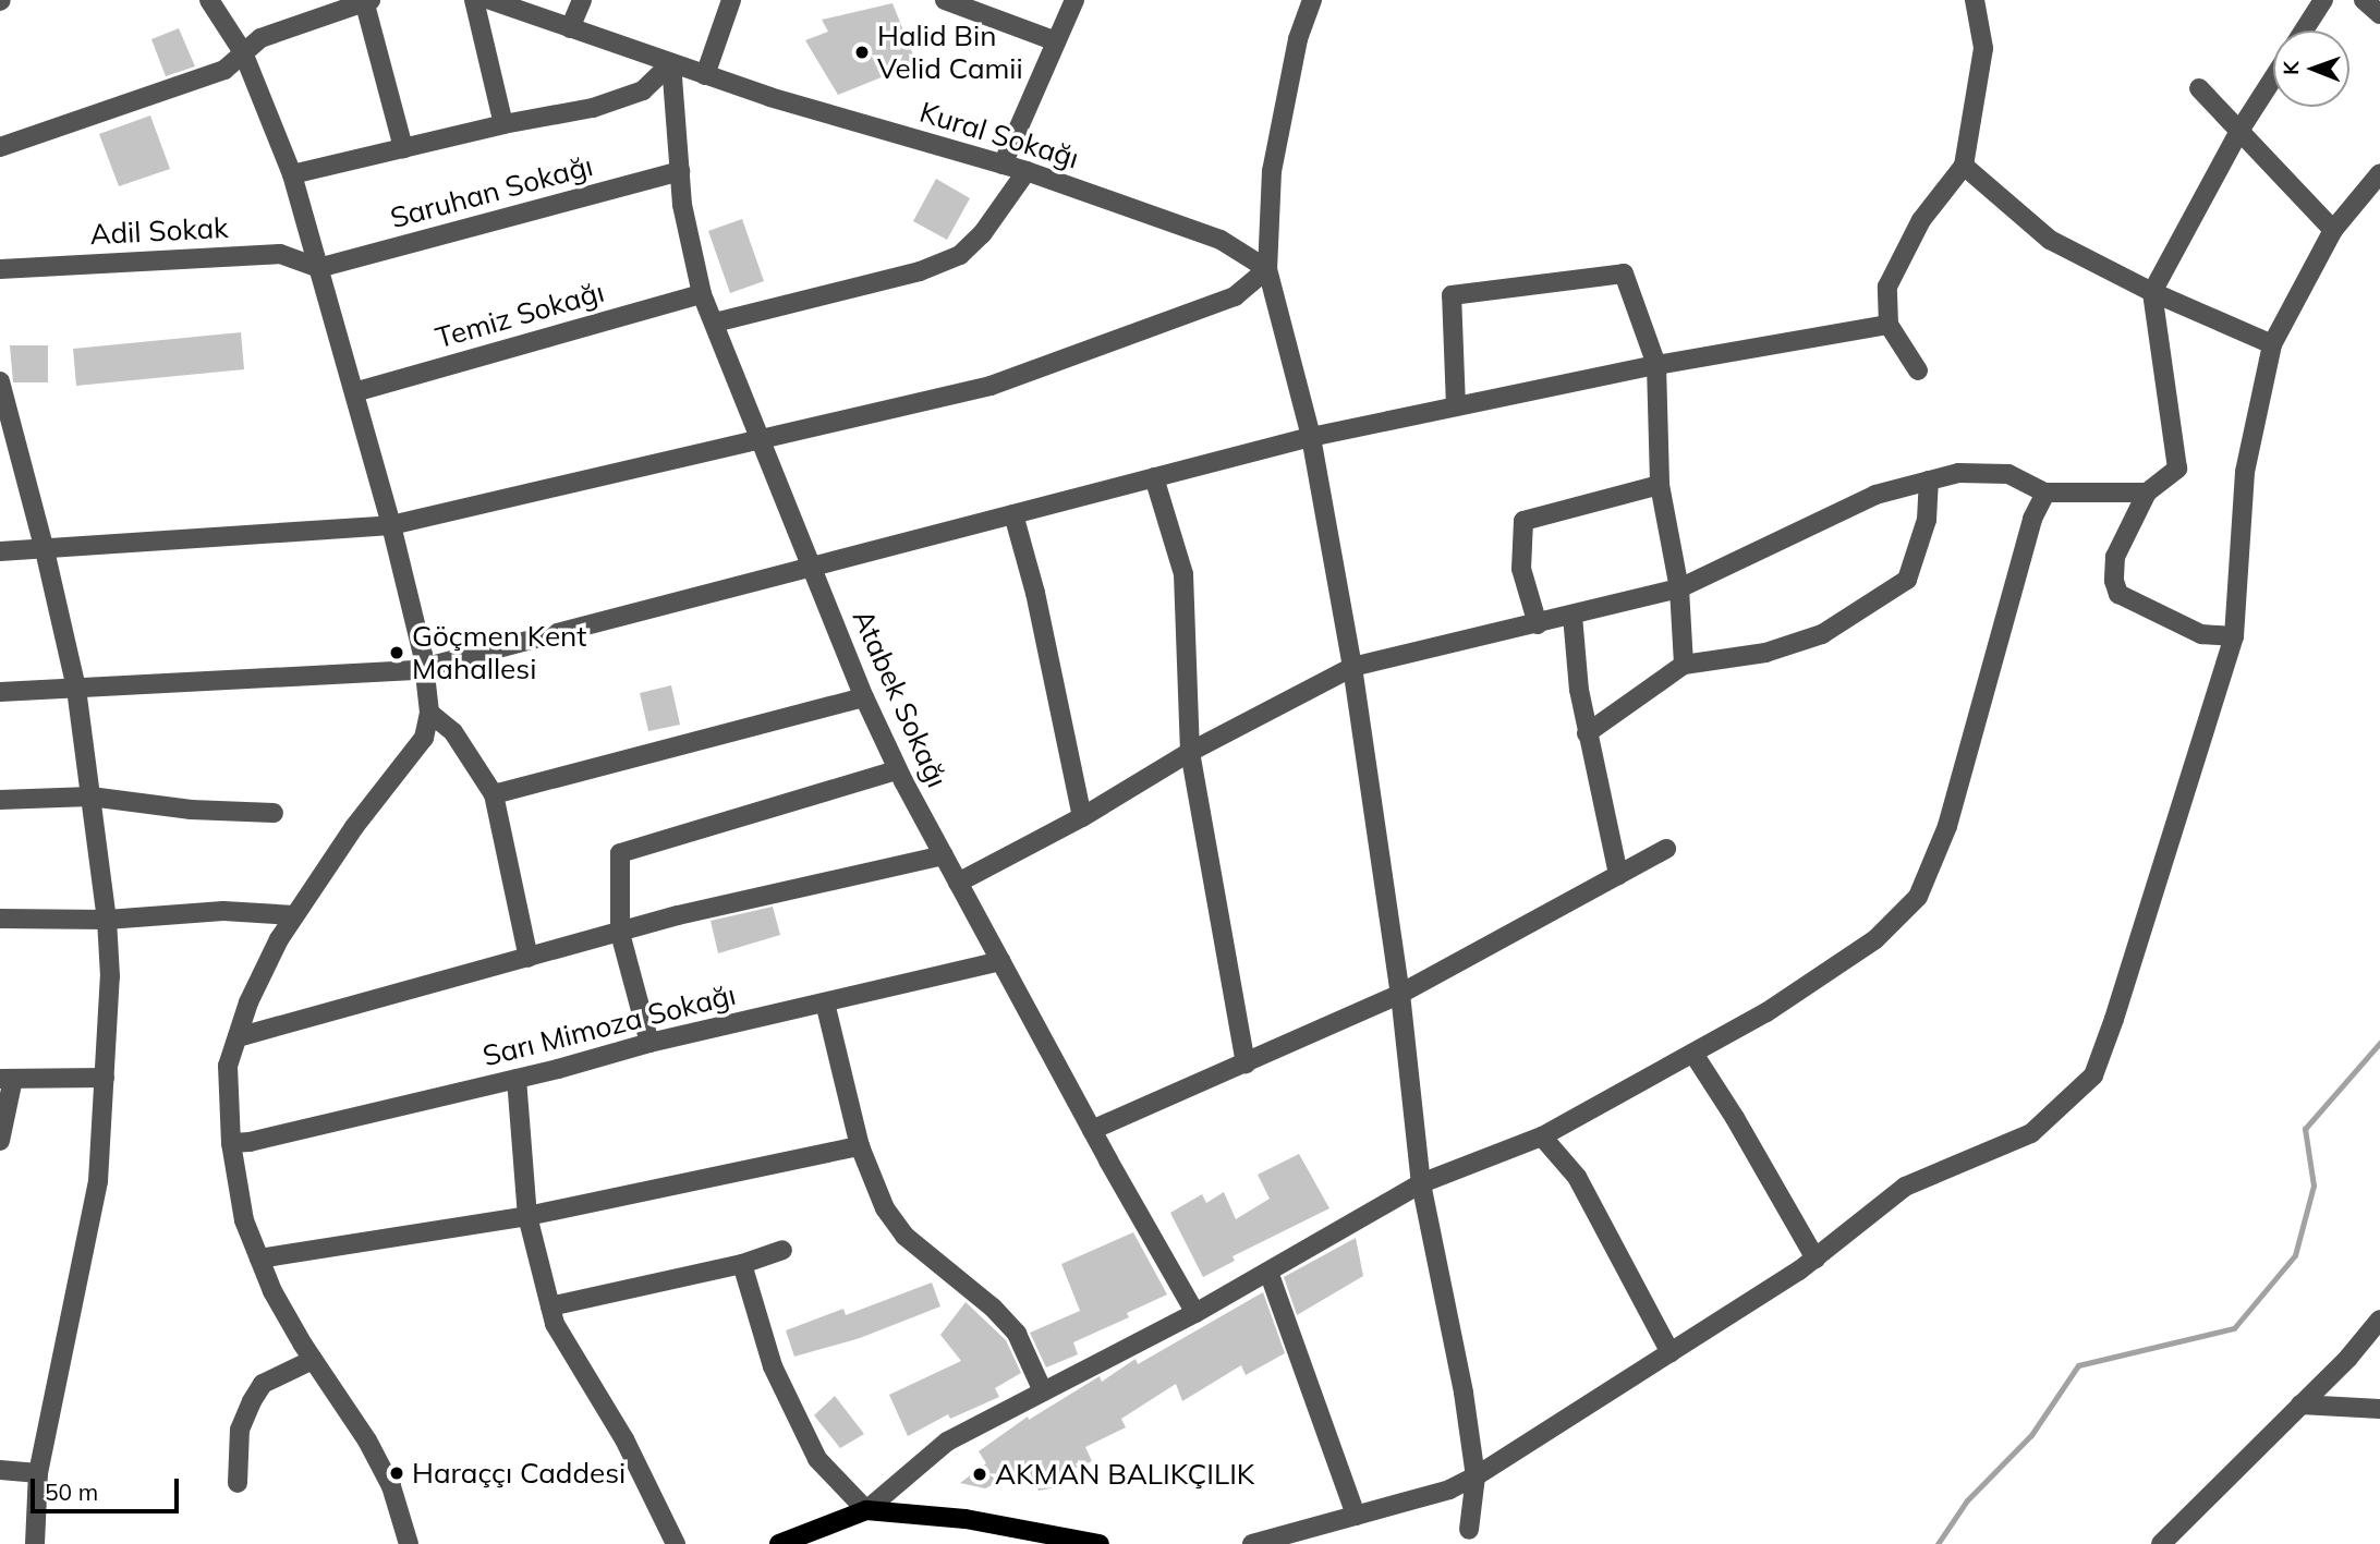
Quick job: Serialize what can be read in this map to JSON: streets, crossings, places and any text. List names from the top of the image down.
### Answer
{
  "streets": {
    "street": [
      "Kural Sokağı",
      "Saruhan Sokağı",
      "Adil Sokak",
      "Temiz Sokağı",
      "Atabek Sokağı",
      "Sarı Mimoza Sokağı"
    ]
  },
  "crossings": [
    ["Kural Sokağı", "Atabek Sokağı"],
    ["Saruhan Sokağı", "Adil Sokak"],
    ["Saruhan Sokağı", "Atabek Sokağı"],
    ["Temiz Sokağı", "Atabek Sokağı"],
    ["Atabek Sokağı", "Sarı Mimoza Sokağı"]
  ],
  "places": [
    "Halid Bin Velid Camii",
    "Göçmen Kent Mahallesi",
    "Haraççı Caddesi",
    "AKMAN BALIKÇILIK"
  ],
  "scale_bar": "50 m",
  "north": "left"
}
